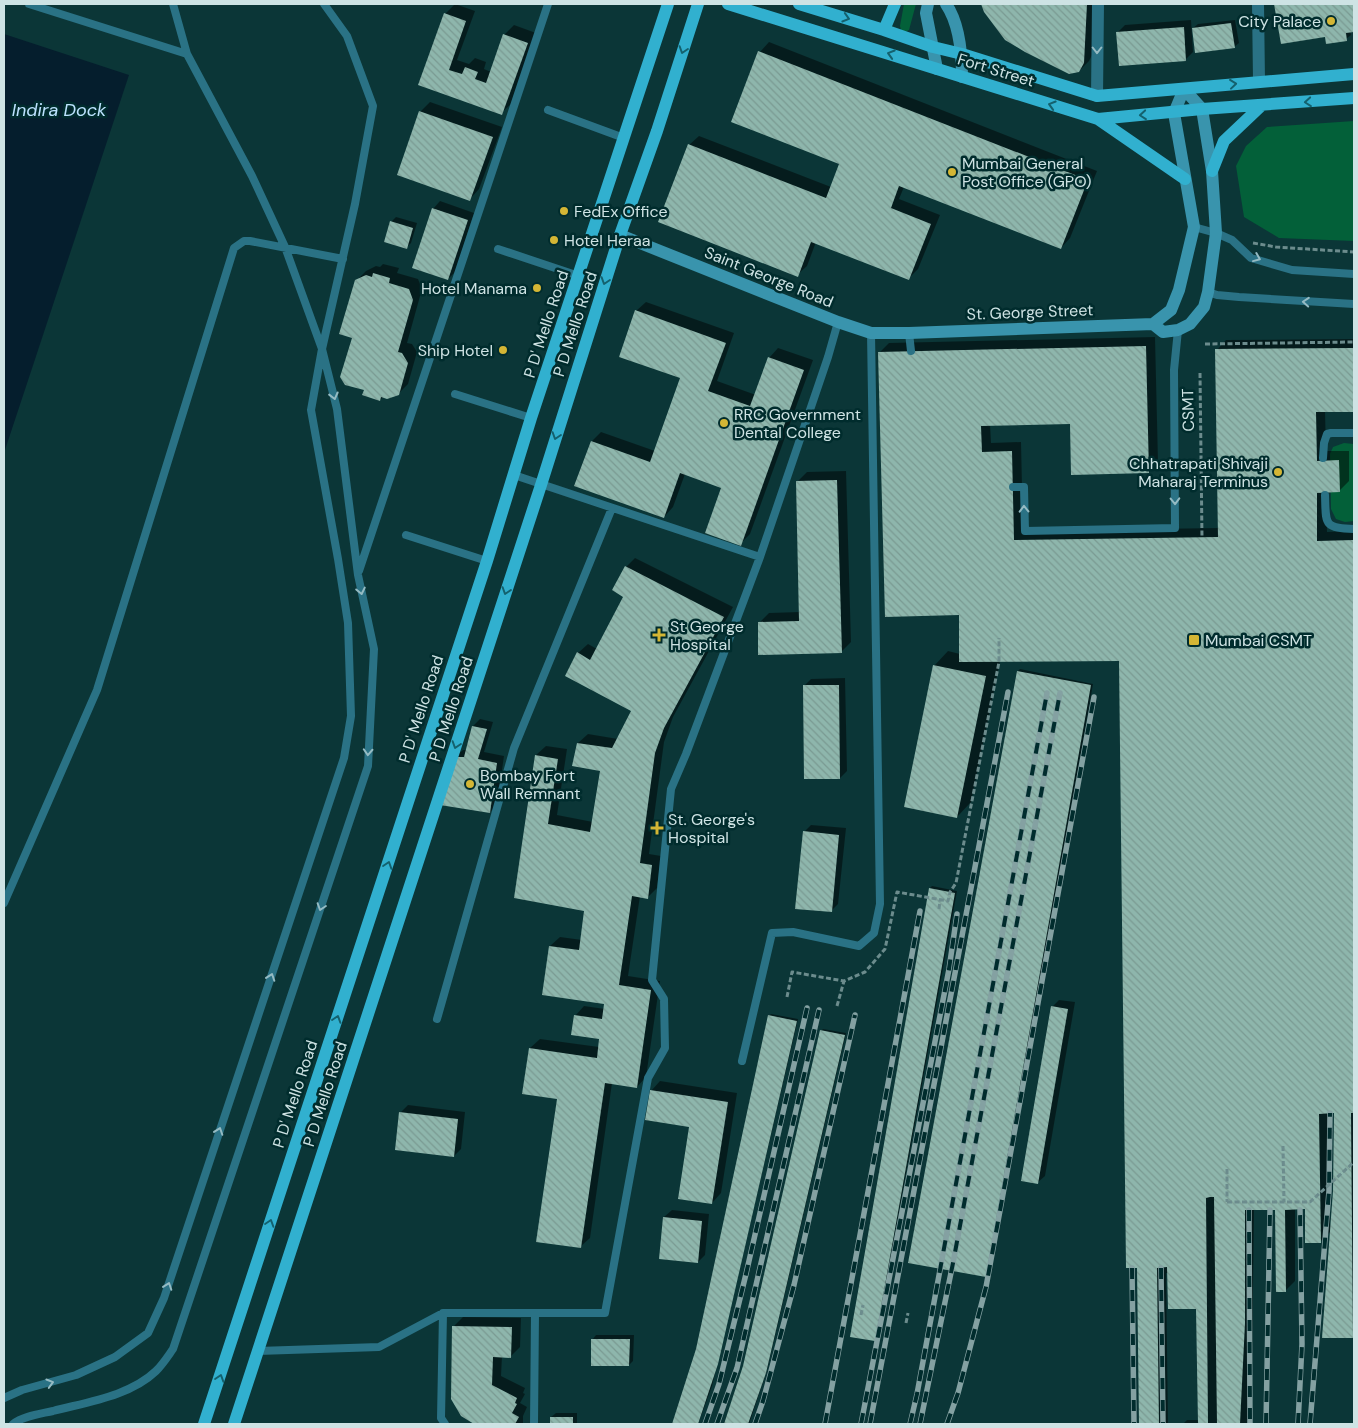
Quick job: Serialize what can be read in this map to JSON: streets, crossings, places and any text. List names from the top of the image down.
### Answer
{
  "streets": {
    "main road": [
      "Fort Street",
      "Saint George Road",
      "St. George Street",
      "P D' Mello Road",
      "P D Mello Road"
    ],
    "path": ["CSMT"]
  },
  "crossings": [
    ["Saint George Road", "St. George Street"],
    ["Saint George Road", "P D Mello Road"]
  ],
  "one_way": ["P D' Mello Road", "P D Mello Road"],
  "water": ["Indira Dock"],
  "places": {
    "other": [
      "City Palace",
      "Mumbai General Post Office (GPO)",
      "FedEx Office",
      "Hotel Heraa",
      "Hotel Manama",
      "Ship Hotel",
      "RRC Government Dental College",
      "Chhatrapati Shivaji Maharaj Terminus",
      "Bombay Fort Wall Remnant"
    ],
    "health": ["St George Hospital", "St. George's Hospital"],
    "transit": ["Mumbai CSMT"]
  }
}
